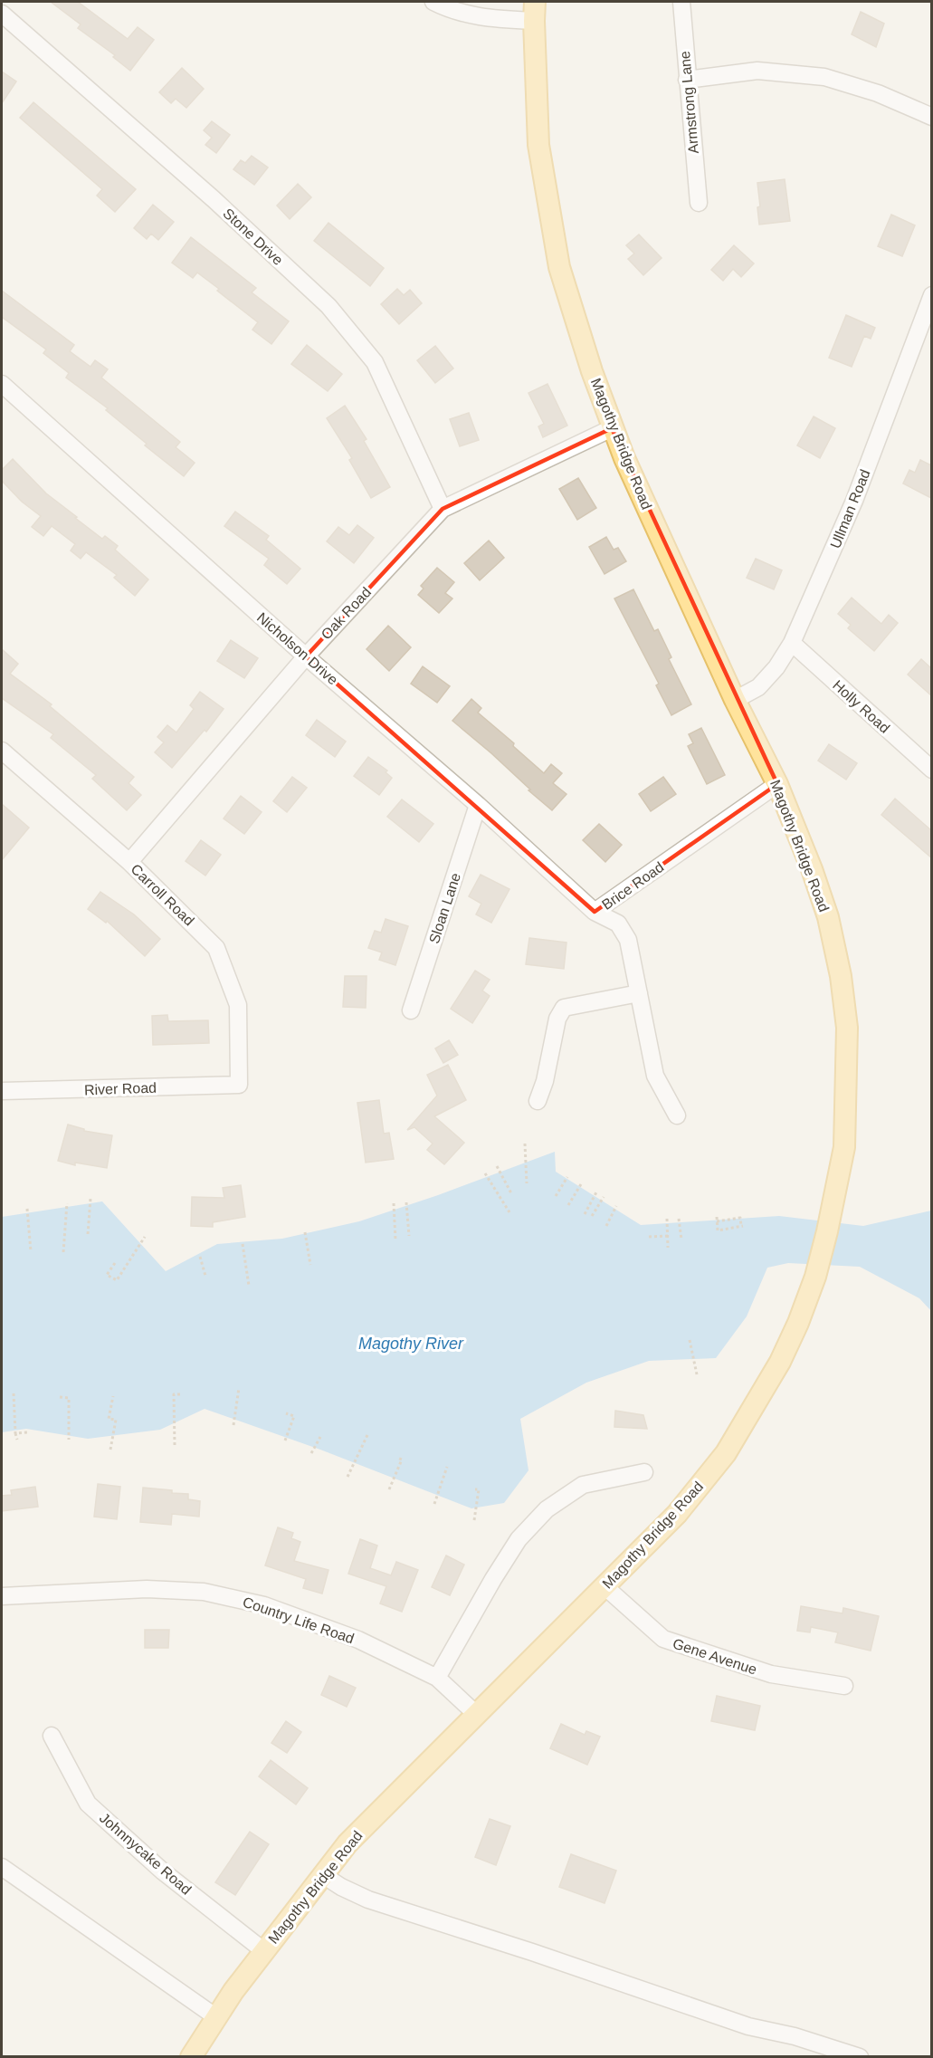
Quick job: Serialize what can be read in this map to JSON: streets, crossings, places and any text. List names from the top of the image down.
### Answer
{
  "streets": {
    "main road": ["Magothy Bridge Road"],
    "street": [
      "Armstrong Lane",
      "Stone Drive",
      "Ullman Road",
      "Oak Road",
      "Nicholson Drive",
      "Holly Road",
      "Brice Road",
      "Carroll Road",
      "Sloan Lane",
      "River Road",
      "Country Life Road",
      "Gene Avenue",
      "Johnnycake Road"
    ]
  },
  "crossings": [
    ["Stone Drive", "Oak Road"],
    ["Magothy Bridge Road", "Ullman Road"],
    ["Magothy Bridge Road", "Oak Road"],
    ["Magothy Bridge Road", "Brice Road"],
    ["Magothy Bridge Road", "Country Life Road"],
    ["Magothy Bridge Road", "Gene Avenue"],
    ["Magothy Bridge Road", "Johnnycake Road"],
    ["Ullman Road", "Holly Road"],
    ["Oak Road", "Nicholson Drive"],
    ["Oak Road", "Carroll Road"],
    ["Nicholson Drive", "Brice Road"],
    ["Nicholson Drive", "Sloan Lane"],
    ["Carroll Road", "River Road"]
  ],
  "water": ["Magothy River"]
}
